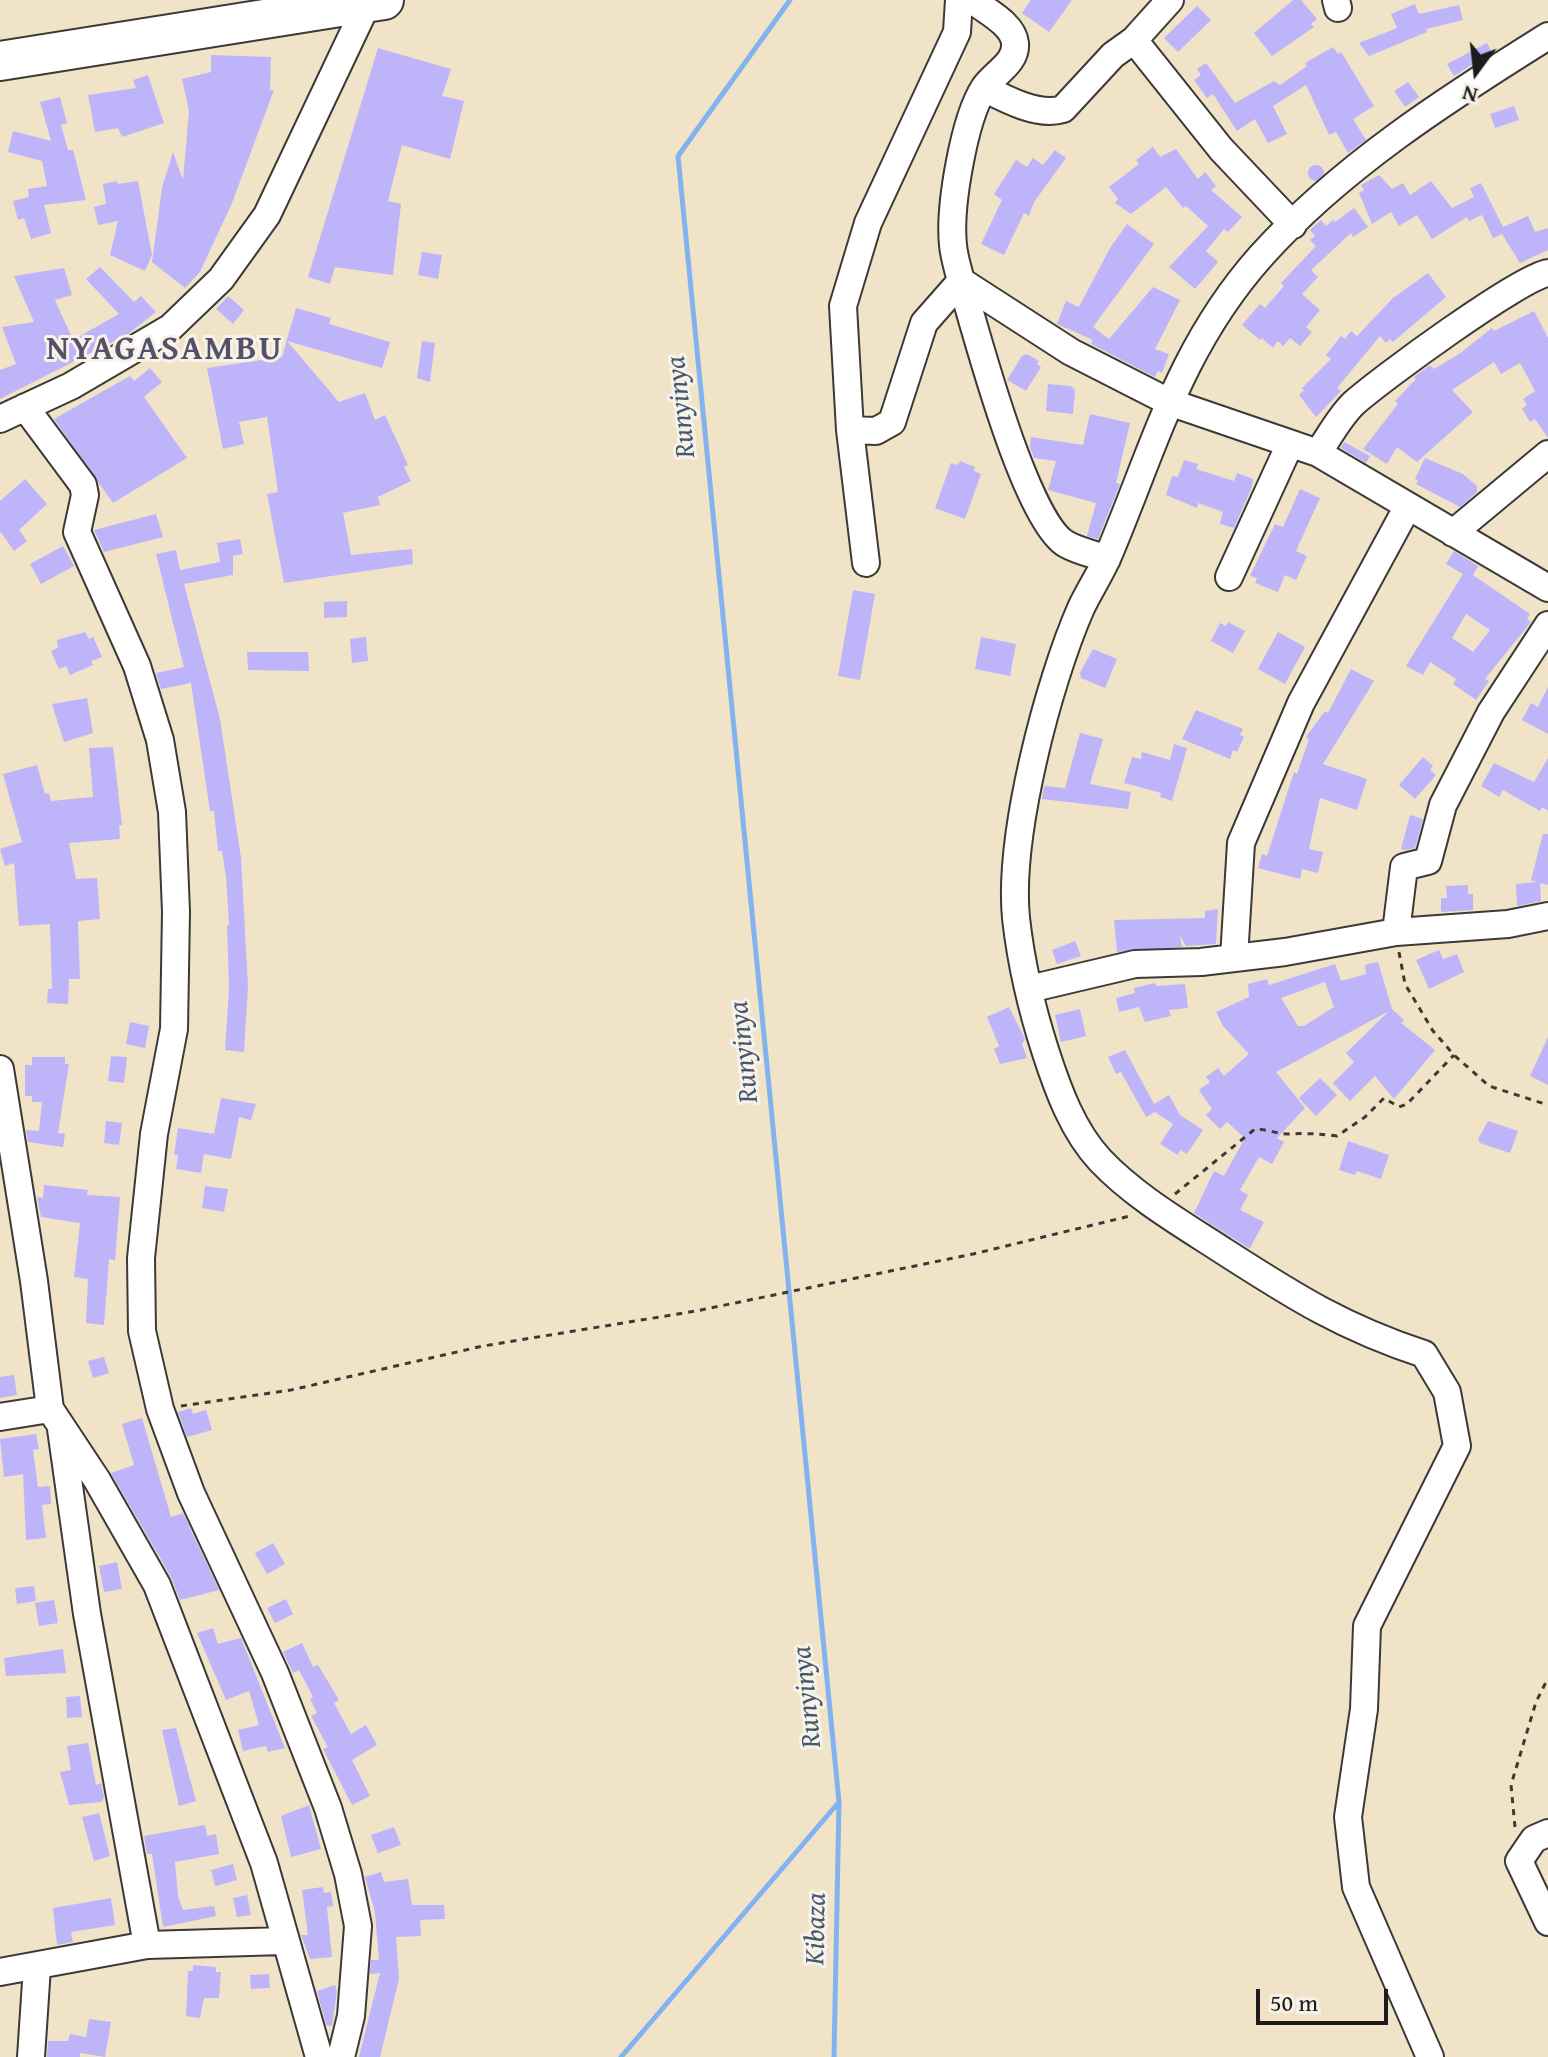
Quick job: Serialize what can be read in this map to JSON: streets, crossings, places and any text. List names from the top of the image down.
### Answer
{
  "districts": ["NYAGASAMBU"],
  "water": ["Runyinya", "Kibaza"],
  "scale_bar": "50 m",
  "north": "bottom"
}
